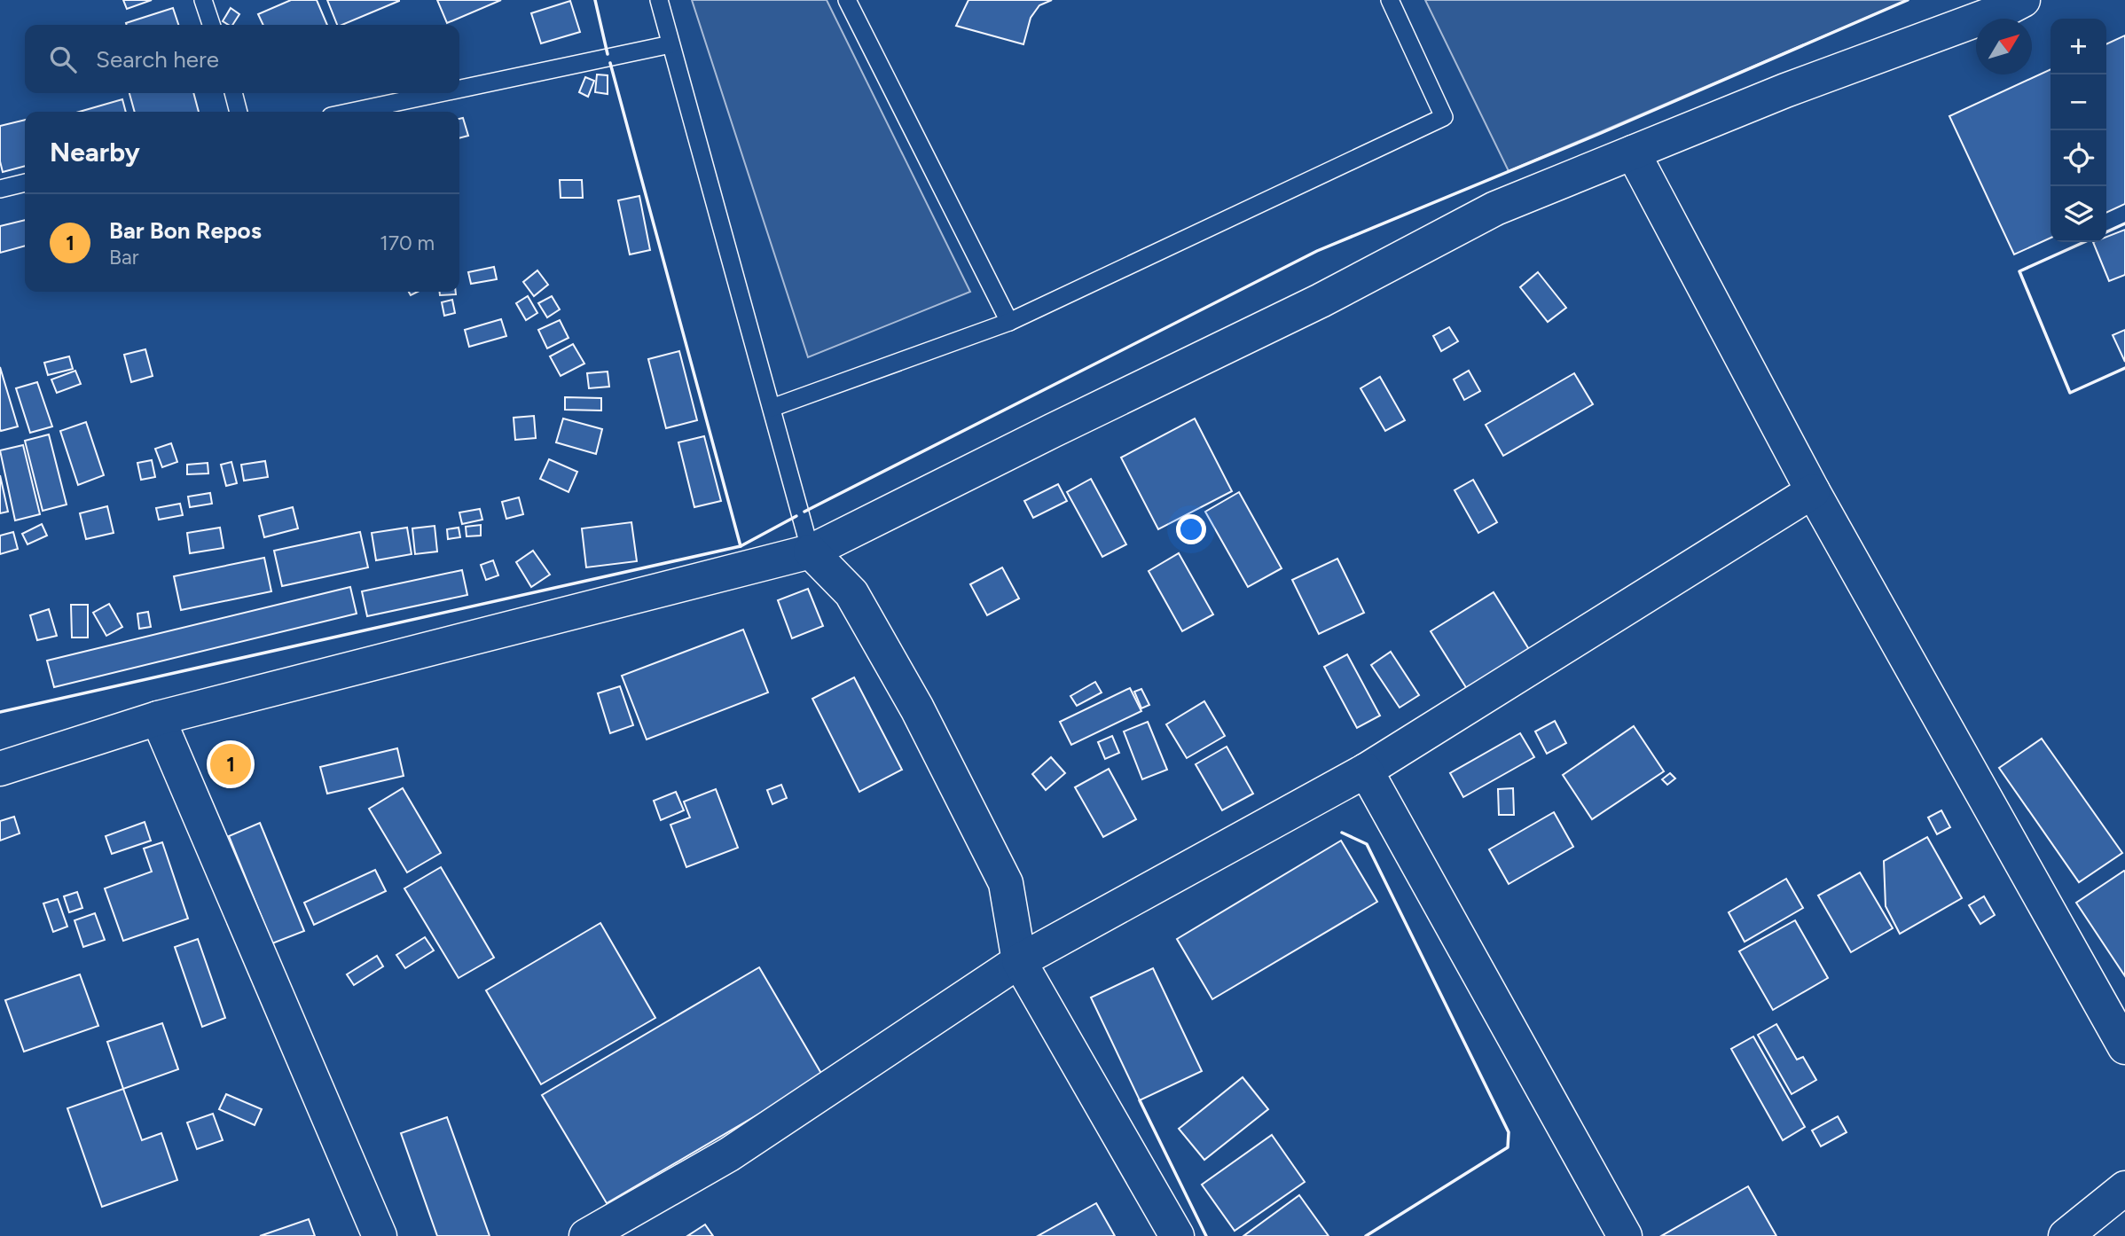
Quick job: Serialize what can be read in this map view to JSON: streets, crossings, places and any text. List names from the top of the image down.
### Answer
{
  "north": "top right",
  "page": {
    "map_buttons": ["+", "−"],
    "search": "Search here",
    "heading": "Nearby",
    "list": [
      {
        "mark": "1",
        "name": "Bar Bon Repos",
        "note": "Bar",
        "value": "170 m"
      }
    ],
    "pins": "1"
  }
}
